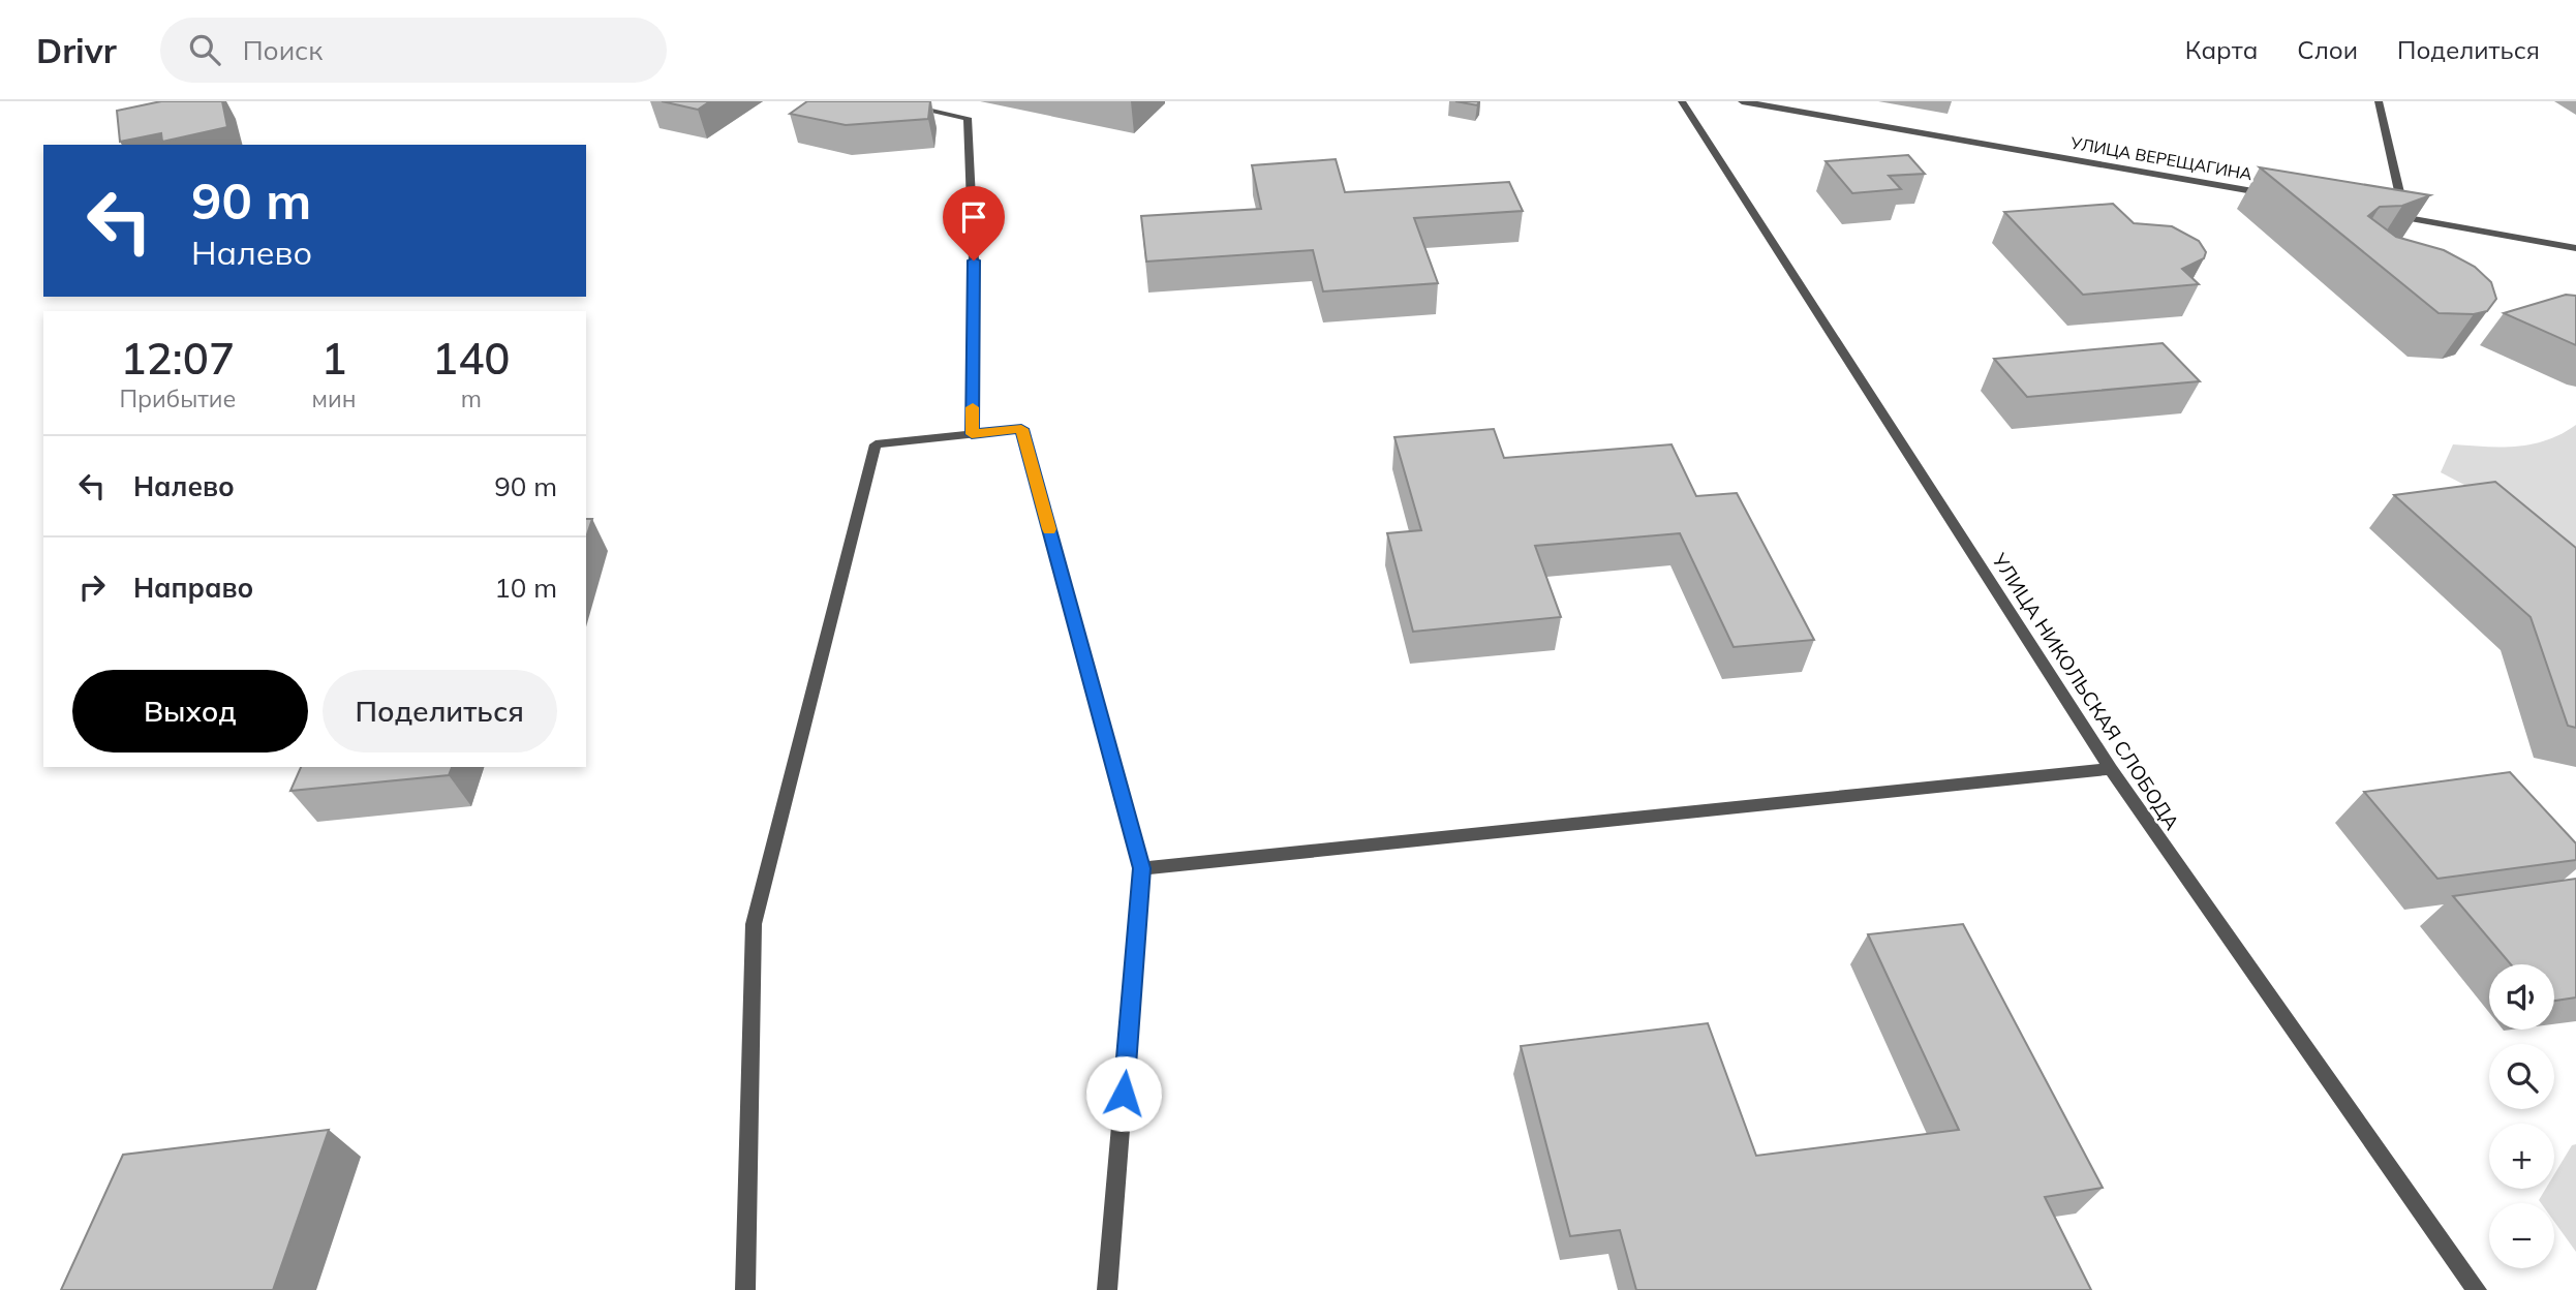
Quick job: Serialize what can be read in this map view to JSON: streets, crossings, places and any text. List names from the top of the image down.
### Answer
{
  "streets": {
    "street": ["УЛИЦА ВЕРЕЩАГИНА", "УЛИЦА НИКОЛЬСКАЯ СЛОБОДА"]
  },
  "page": {
    "header": "Drivr",
    "search": "Поиск",
    "nav": ["Карта", "Слои", "Поделиться"],
    "turn": ["90 m", "Налево"],
    "eta": [
      "12:07",
      "Прибытие",
      "1",
      "мин",
      "140",
      "m"
    ],
    "list": [
      {
        "name": "Налево",
        "value": "90 m"
      },
      {
        "name": "Направо",
        "value": "10 m"
      }
    ],
    "buttons": ["Выход", "Поделиться"],
    "map_buttons": ["+", "−"]
  }
}
